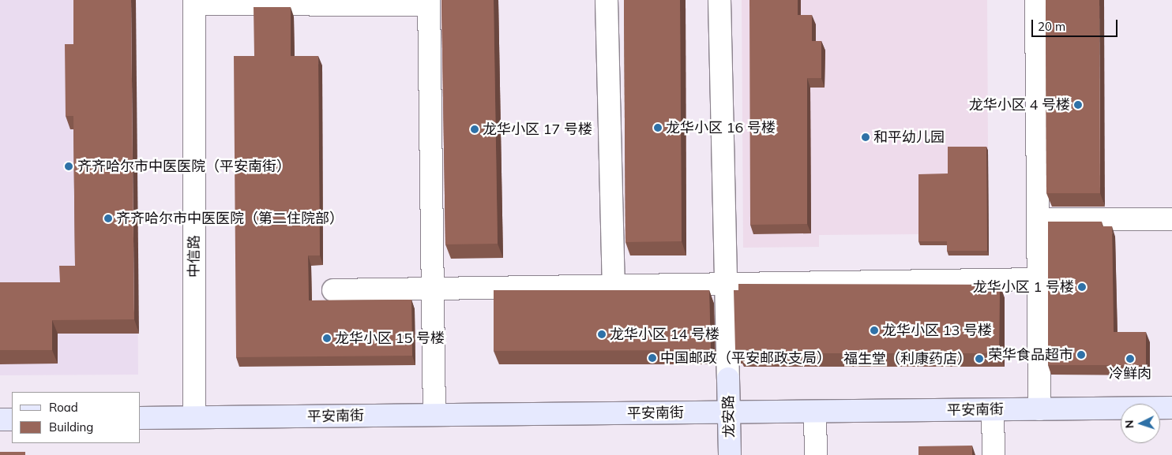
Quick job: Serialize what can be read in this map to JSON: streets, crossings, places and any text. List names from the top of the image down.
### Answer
{
  "streets": {
    "street": ["中信路", "平安南街", "龙安路"]
  },
  "crossings": [
    ["中信路", "平安南街"],
    ["平安南街", "龙安路"]
  ],
  "places": [
    "龙华小区 4 号楼",
    "龙华小区 16 号楼",
    "龙华小区 17 号楼",
    "和平幼儿园",
    "齐齐哈尔市中医医院（平安南街）",
    "齐齐哈尔市中医医院（第二住院部）",
    "龙华小区 1 号楼",
    "龙华小区 13 号楼",
    "龙华小区 14 号楼",
    "龙华小区 15 号楼",
    "荣华食品超市",
    "中国邮政（平安邮政支局）",
    "福生堂（利康药店）",
    "冷鲜肉"
  ],
  "legend": ["Road", "Building"],
  "scale_bar": "20 m",
  "north": "left"
}
